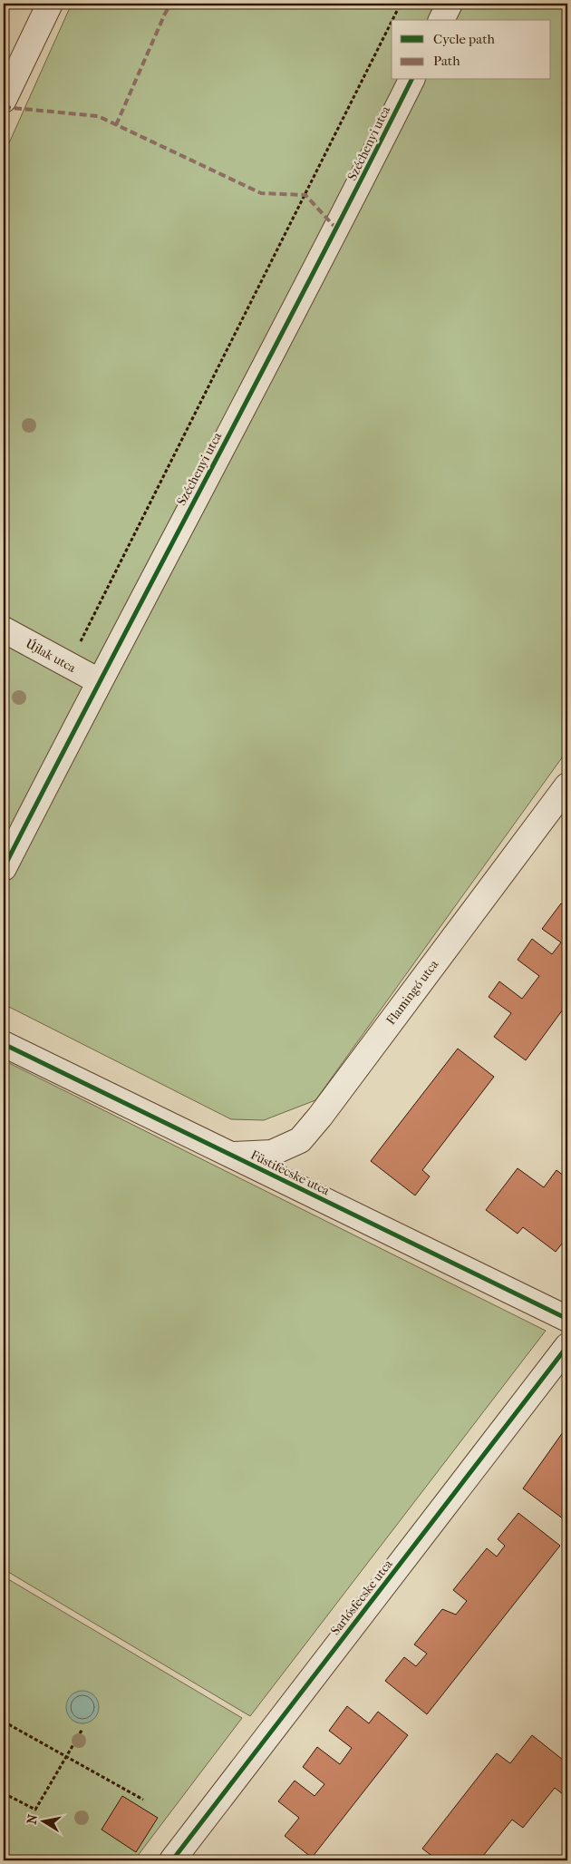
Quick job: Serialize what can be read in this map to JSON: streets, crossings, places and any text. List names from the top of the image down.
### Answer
{
  "streets": {
    "street": [
      "Széchenyi utca",
      "Újlak utca",
      "Flamingó utca",
      "Füstifecske utca",
      "Sarlósfecske utca"
    ]
  },
  "crossings": [
    ["Széchenyi utca", "Újlak utca"],
    ["Flamingó utca", "Füstifecske utca"]
  ],
  "legend": ["Cycle path", "Path"],
  "north": "left"
}
